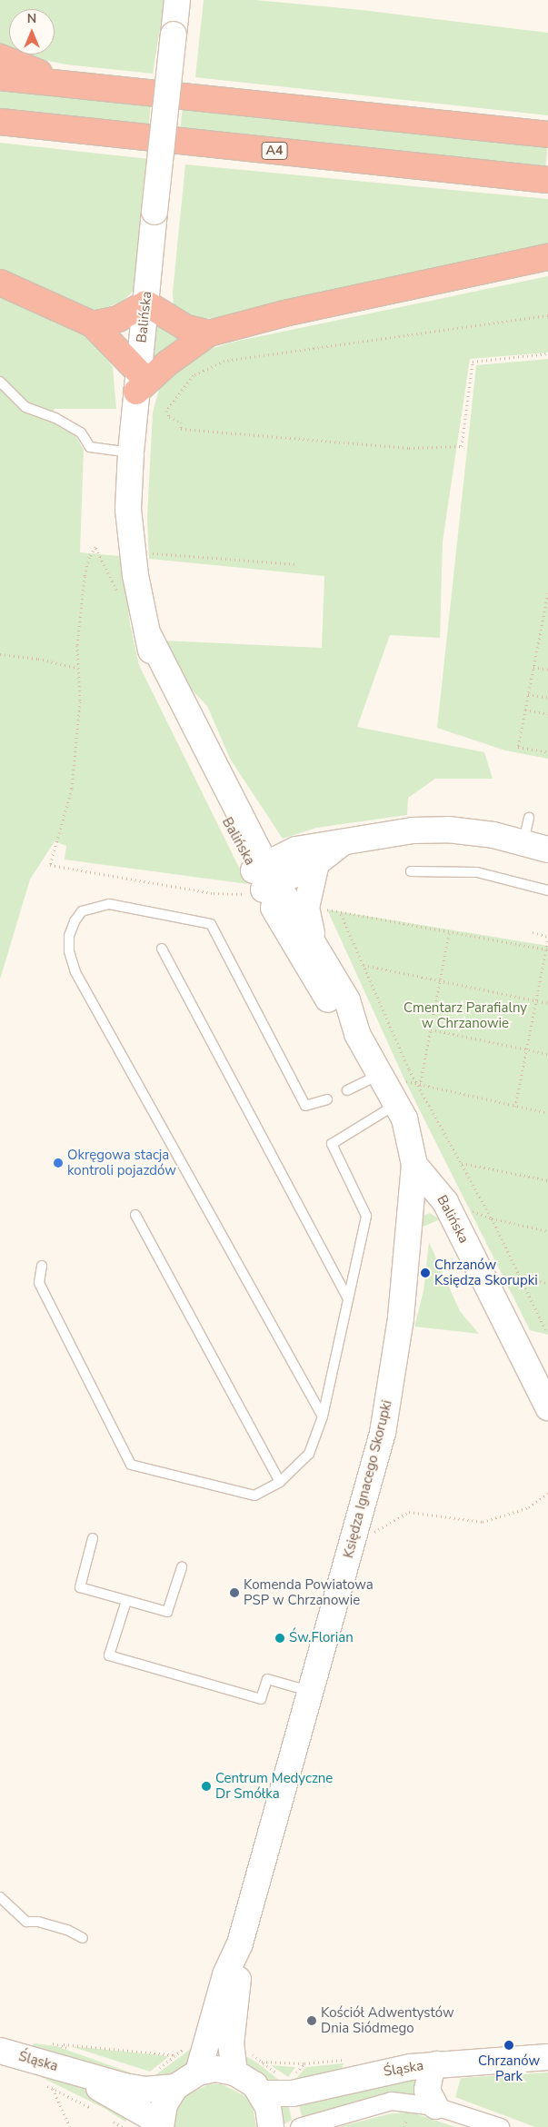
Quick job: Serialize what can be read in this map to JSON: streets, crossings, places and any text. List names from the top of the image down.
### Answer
{
  "streets": {
    "highway": ["A4"],
    "main road": ["Balińska", "Księdza Ignacego Skorupki", "Śląska"]
  },
  "crossings": [
    ["Balińska", "Księdza Ignacego Skorupki"]
  ],
  "parks": ["Cmentarz Parafialny w Chrzanowie"],
  "places": [
    "Okręgowa stacja kontroli pojazdów",
    "Chrzanów Księdza Skorupki",
    "Komenda Powiatowa PSP w Chrzanowie",
    "Św.Florian",
    "Centrum Medyczne Dr Smółka",
    "Kościół Adwentystów Dnia Siódmego",
    "Chrzanów Park"
  ],
  "north": "top"
}
